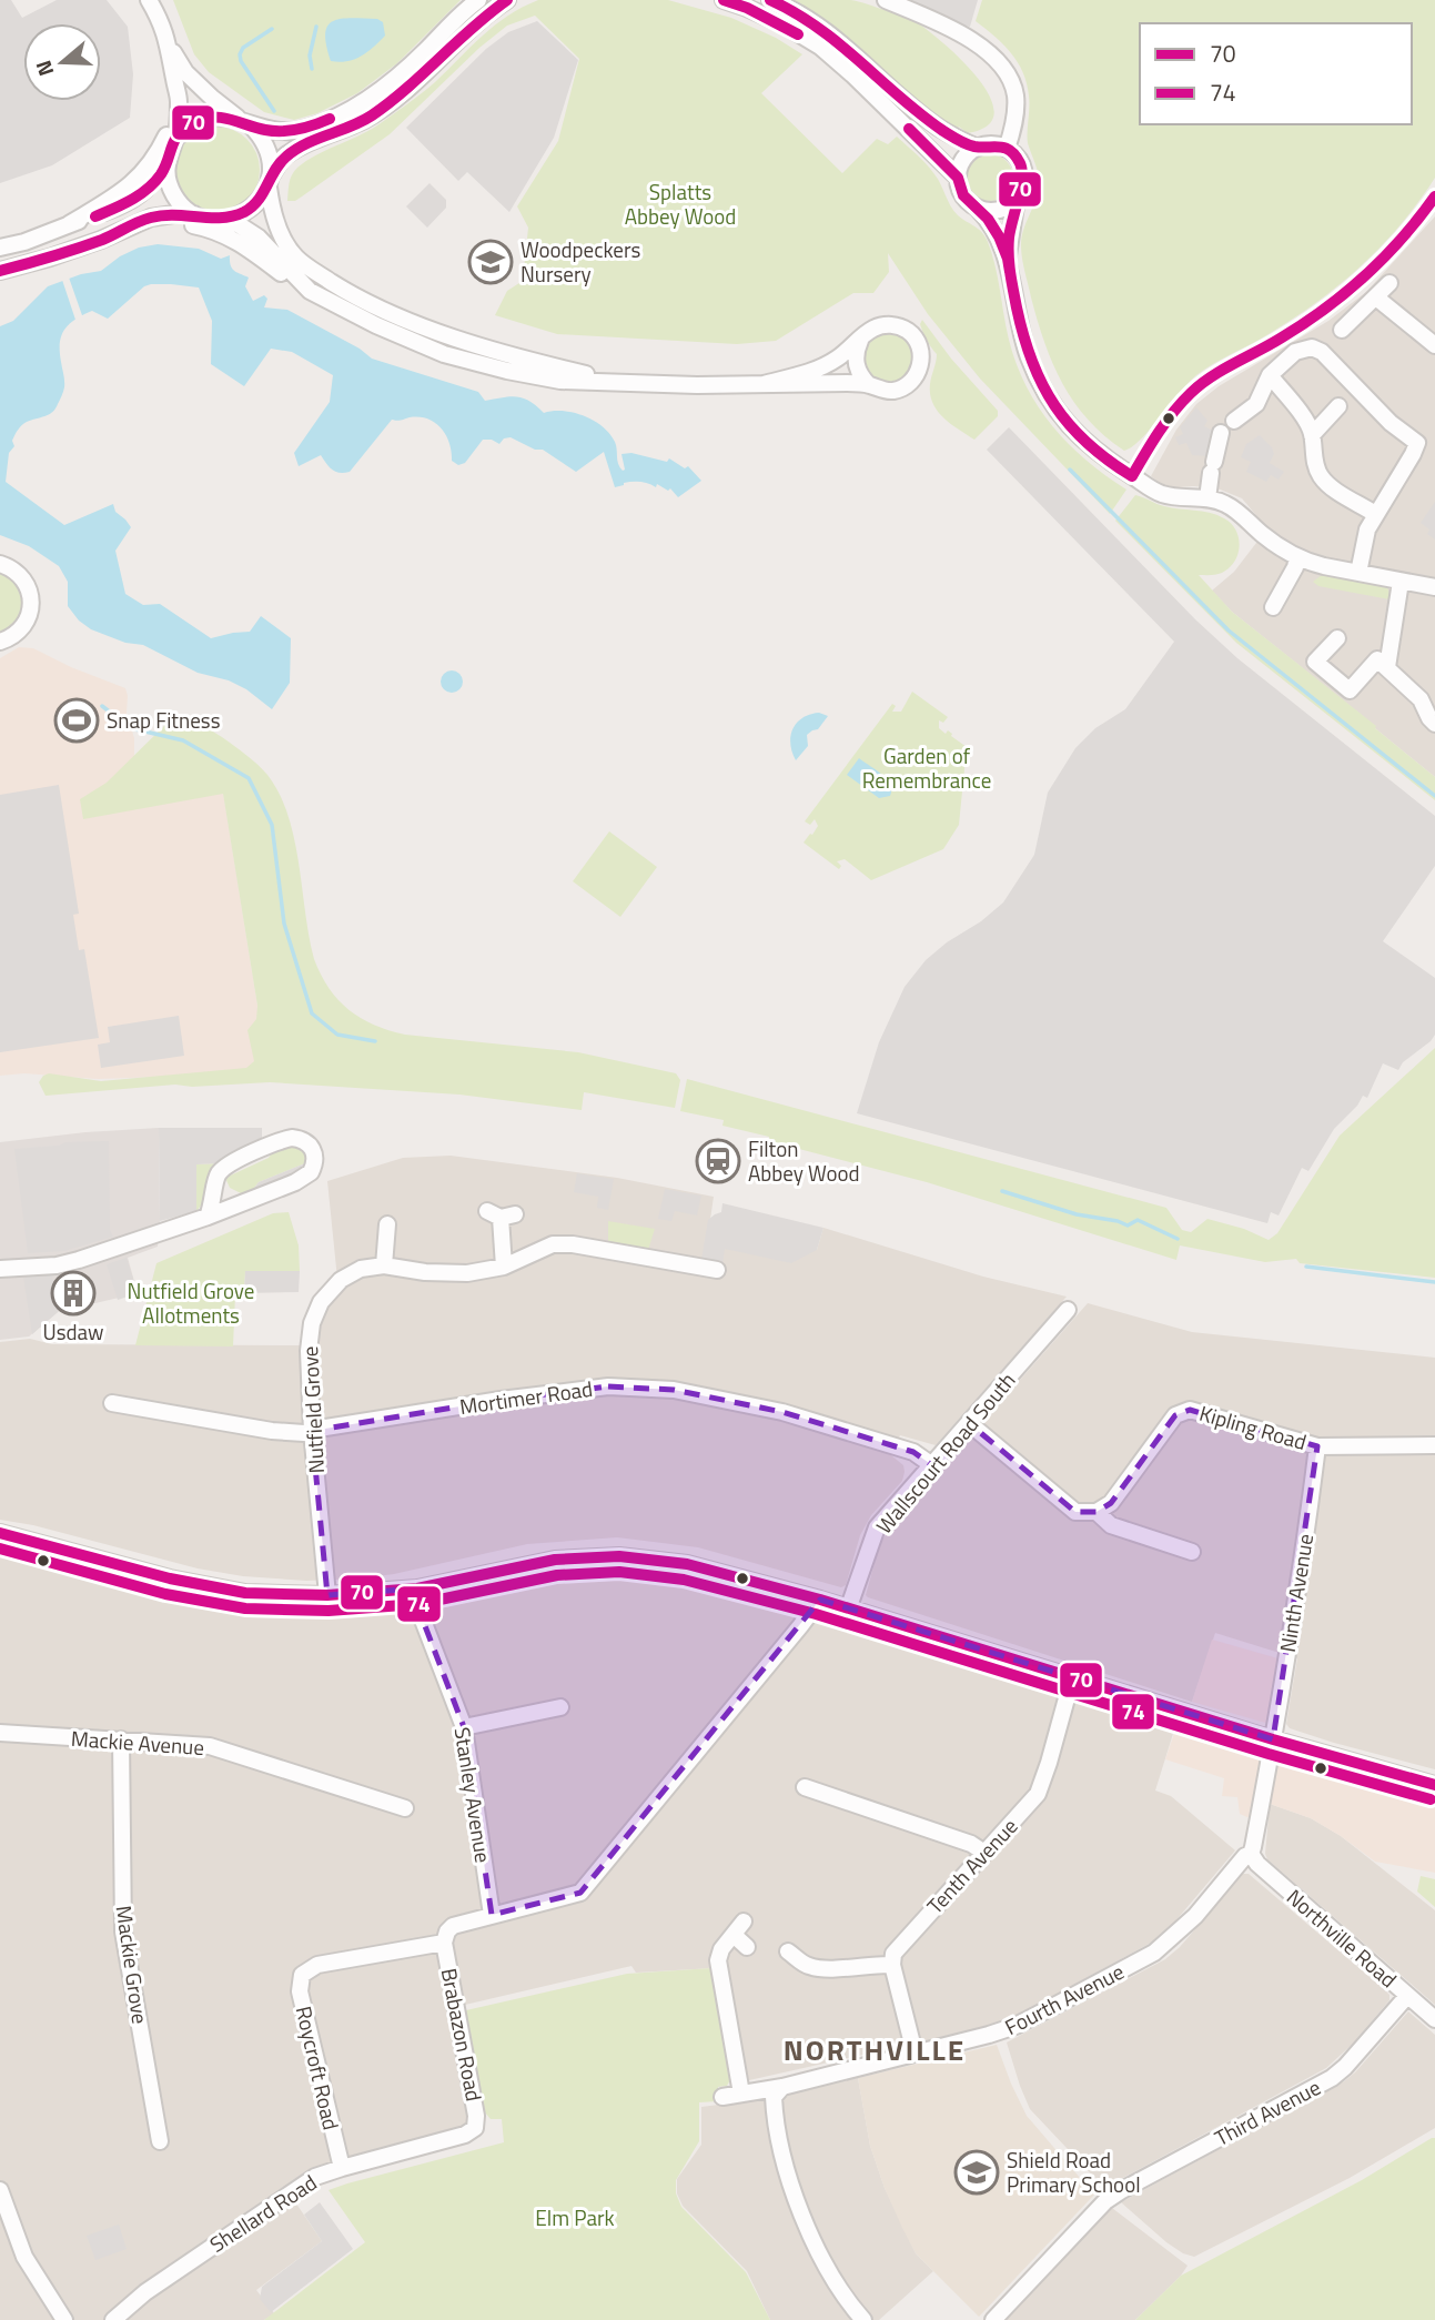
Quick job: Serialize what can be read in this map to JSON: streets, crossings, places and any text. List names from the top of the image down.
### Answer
{
  "streets": {
    "street": [
      "Mortimer Road",
      "Nutfield Grove",
      "Kipling Road",
      "Wallscourt Road South",
      "Ninth Avenue",
      "Mackie Avenue",
      "Stanley Avenue",
      "Tenth Avenue",
      "Northville Road",
      "Mackie Grove",
      "Fourth Avenue",
      "Brabazon Road",
      "Roycroft Road",
      "Third Avenue",
      "Shellard Road"
    ]
  },
  "crossings": [
    ["Mortimer Road", "Nutfield Grove"],
    ["Mortimer Road", "Wallscourt Road South"],
    ["Kipling Road", "Ninth Avenue"],
    ["Mackie Avenue", "Mackie Grove"],
    ["Northville Road", "Fourth Avenue"],
    ["Northville Road", "Third Avenue"],
    ["Brabazon Road", "Roycroft Road"],
    ["Brabazon Road", "Shellard Road"],
    ["Roycroft Road", "Shellard Road"]
  ],
  "districts": ["NORTHVILLE"],
  "parks": [
    "Splatts Abbey Wood",
    "Garden of Remembrance",
    "Nutfield Grove Allotments",
    "Elm Park"
  ],
  "places": {
    "school or university": ["Woodpeckers Nursery", "Shield Road Primary School"],
    "sports": ["Snap Fitness"],
    "station": ["Filton Abbey Wood"],
    "building": ["Usdaw"]
  },
  "lines": ["transit line 70", "transit line 74"],
  "legend": ["70", "74"],
  "north": "left"
}
